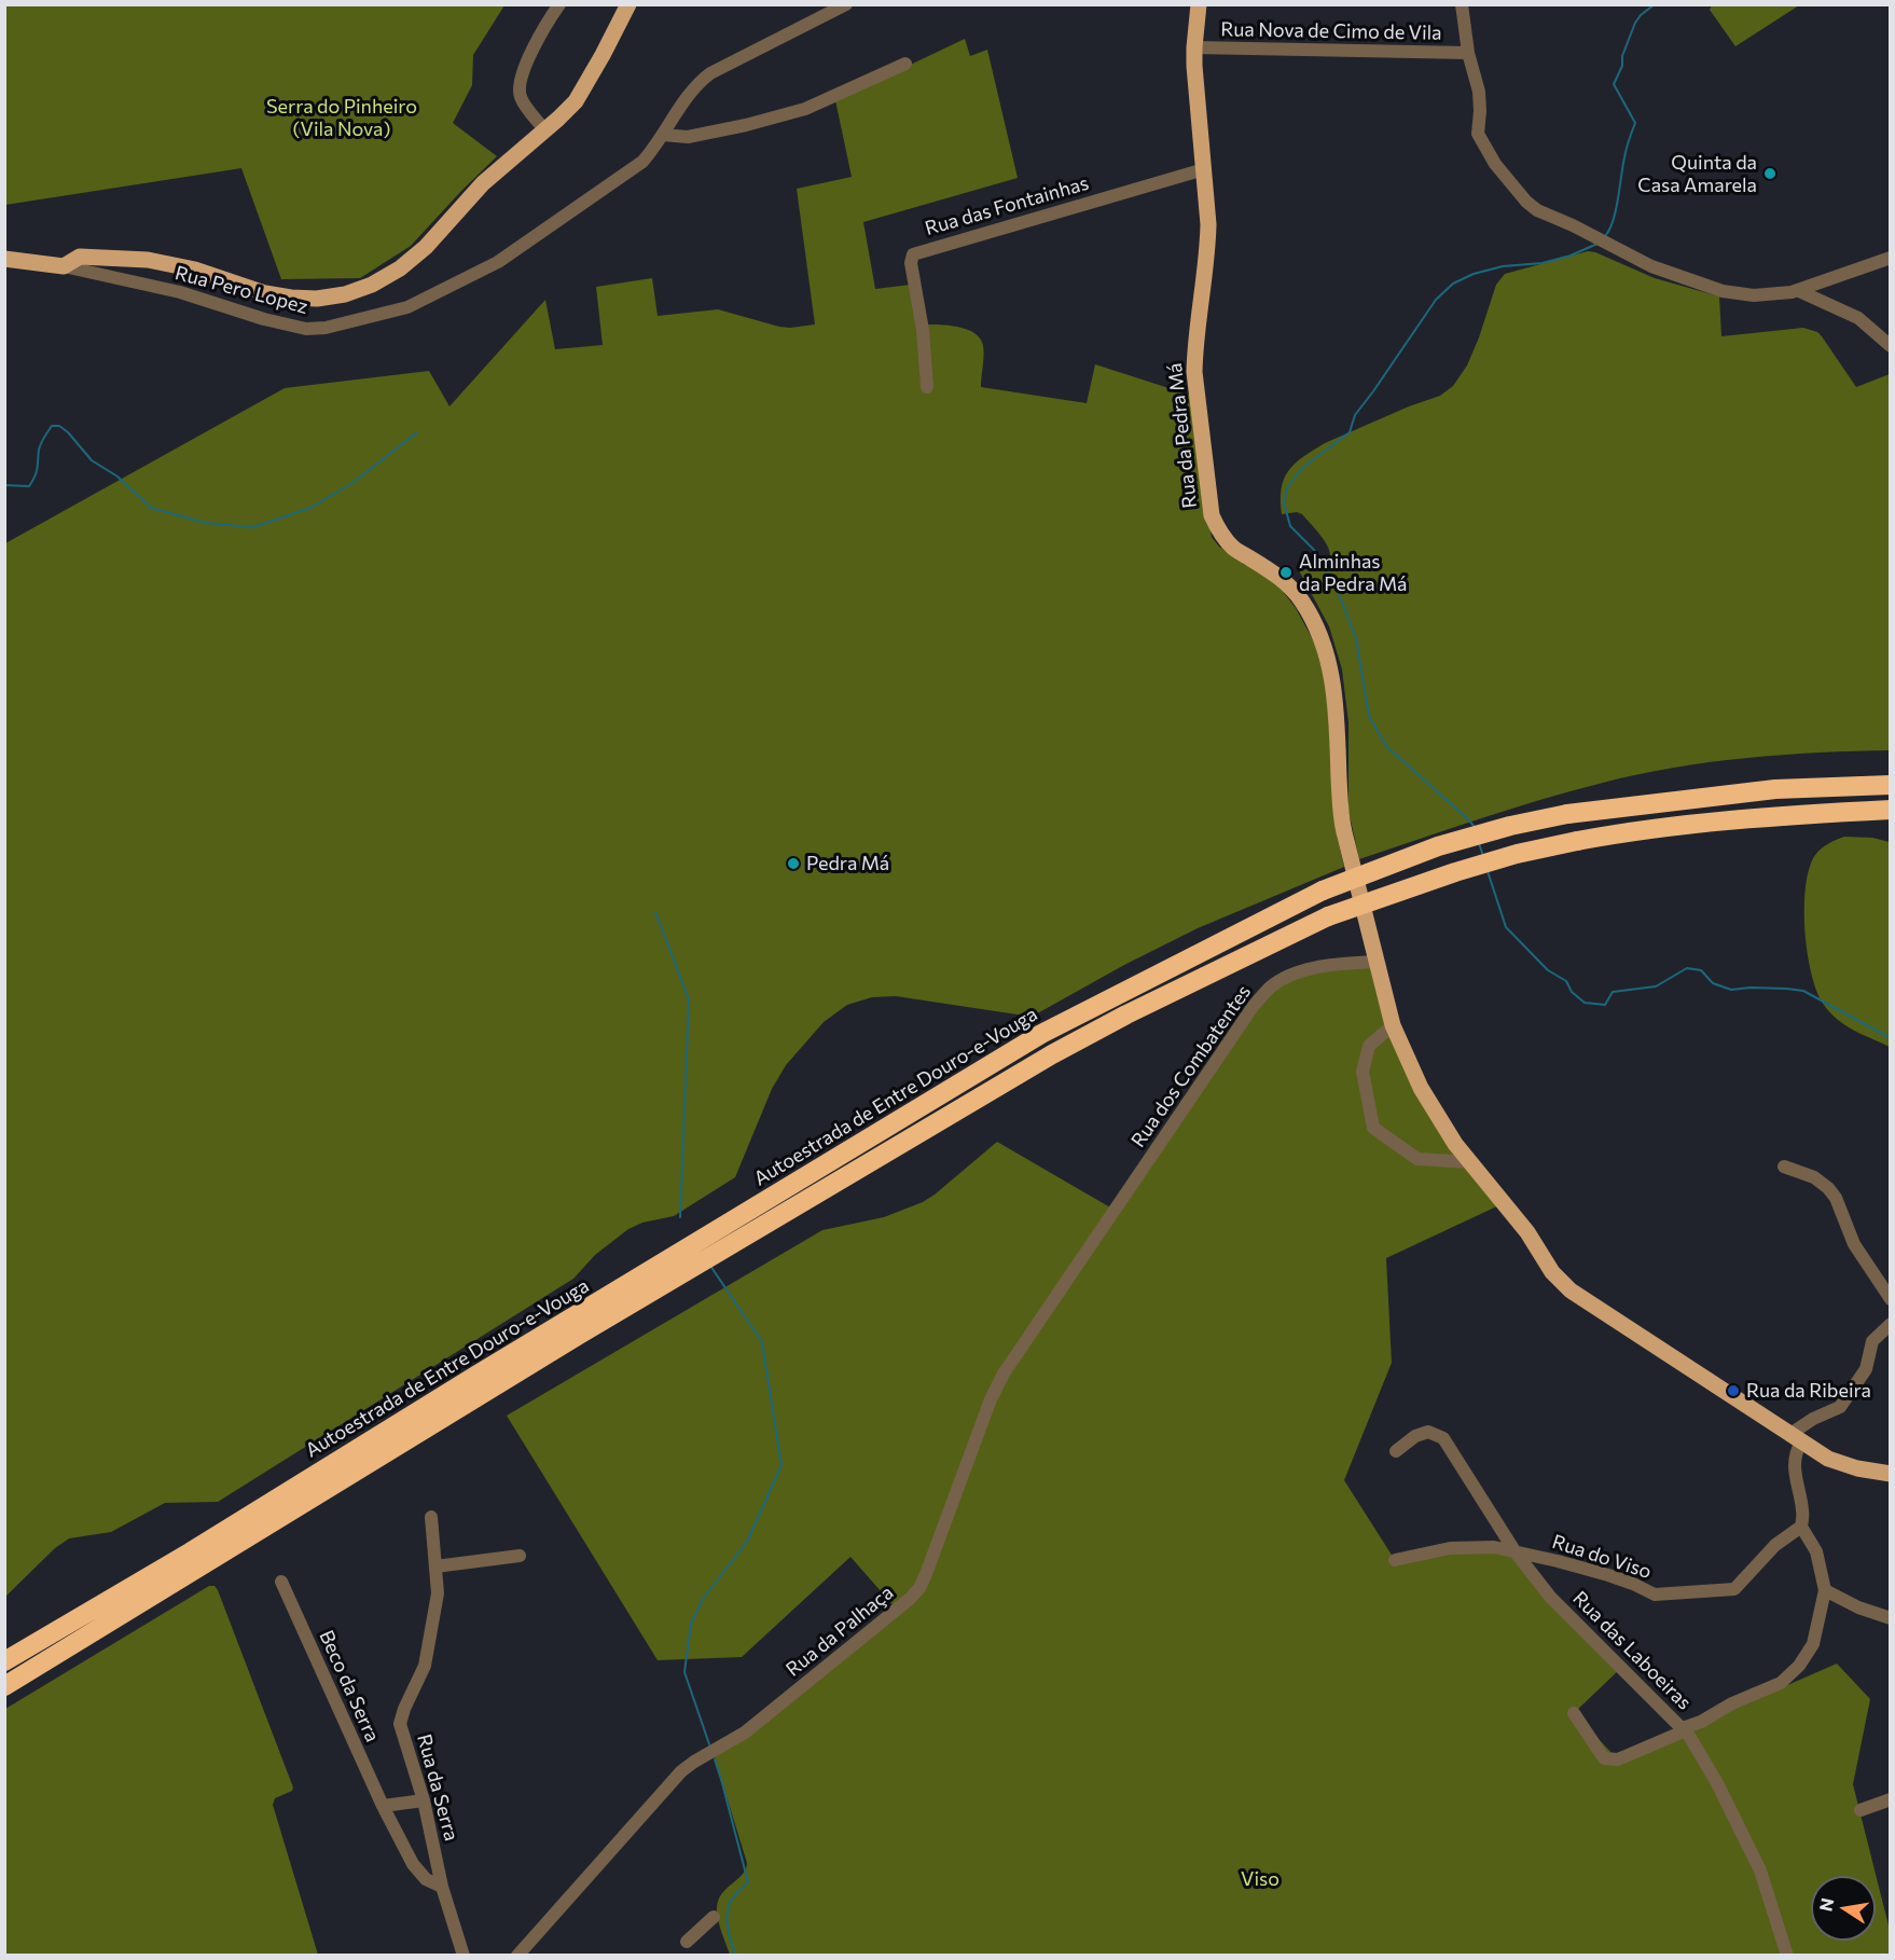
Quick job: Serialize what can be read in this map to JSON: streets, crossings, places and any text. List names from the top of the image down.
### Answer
{
  "streets": {
    "highway": ["Autoestrada de Entre Douro-e-Vouga"],
    "main road": ["Rua da Pedra Má"],
    "street": [
      "Rua Nova de Cimo de Vila",
      "Rua das Fontainhas",
      "Rua Pero Lopez",
      "Rua dos Combatentes",
      "Rua do Viso",
      "Rua da Palhaça",
      "Rua das Laboeiras",
      "Beco da Serra",
      "Rua da Serra"
    ]
  },
  "crossings": [
    ["Rua Nova de Cimo de Vila", "Rua da Pedra Má"],
    ["Rua das Fontainhas", "Rua da Pedra Má"],
    ["Rua da Pedra Má", "Rua dos Combatentes"],
    ["Rua dos Combatentes", "Rua da Palhaça"],
    ["Rua do Viso", "Rua das Laboeiras"],
    ["Beco da Serra", "Rua da Serra"]
  ],
  "parks": ["Serra do Pinheiro (Vila Nova)", "Viso"],
  "places": [
    "Quinta da Casa Amarela",
    "Alminhas da Pedra Má",
    "Pedra Má",
    "Rua da Ribeira"
  ],
  "north": "left"
}
